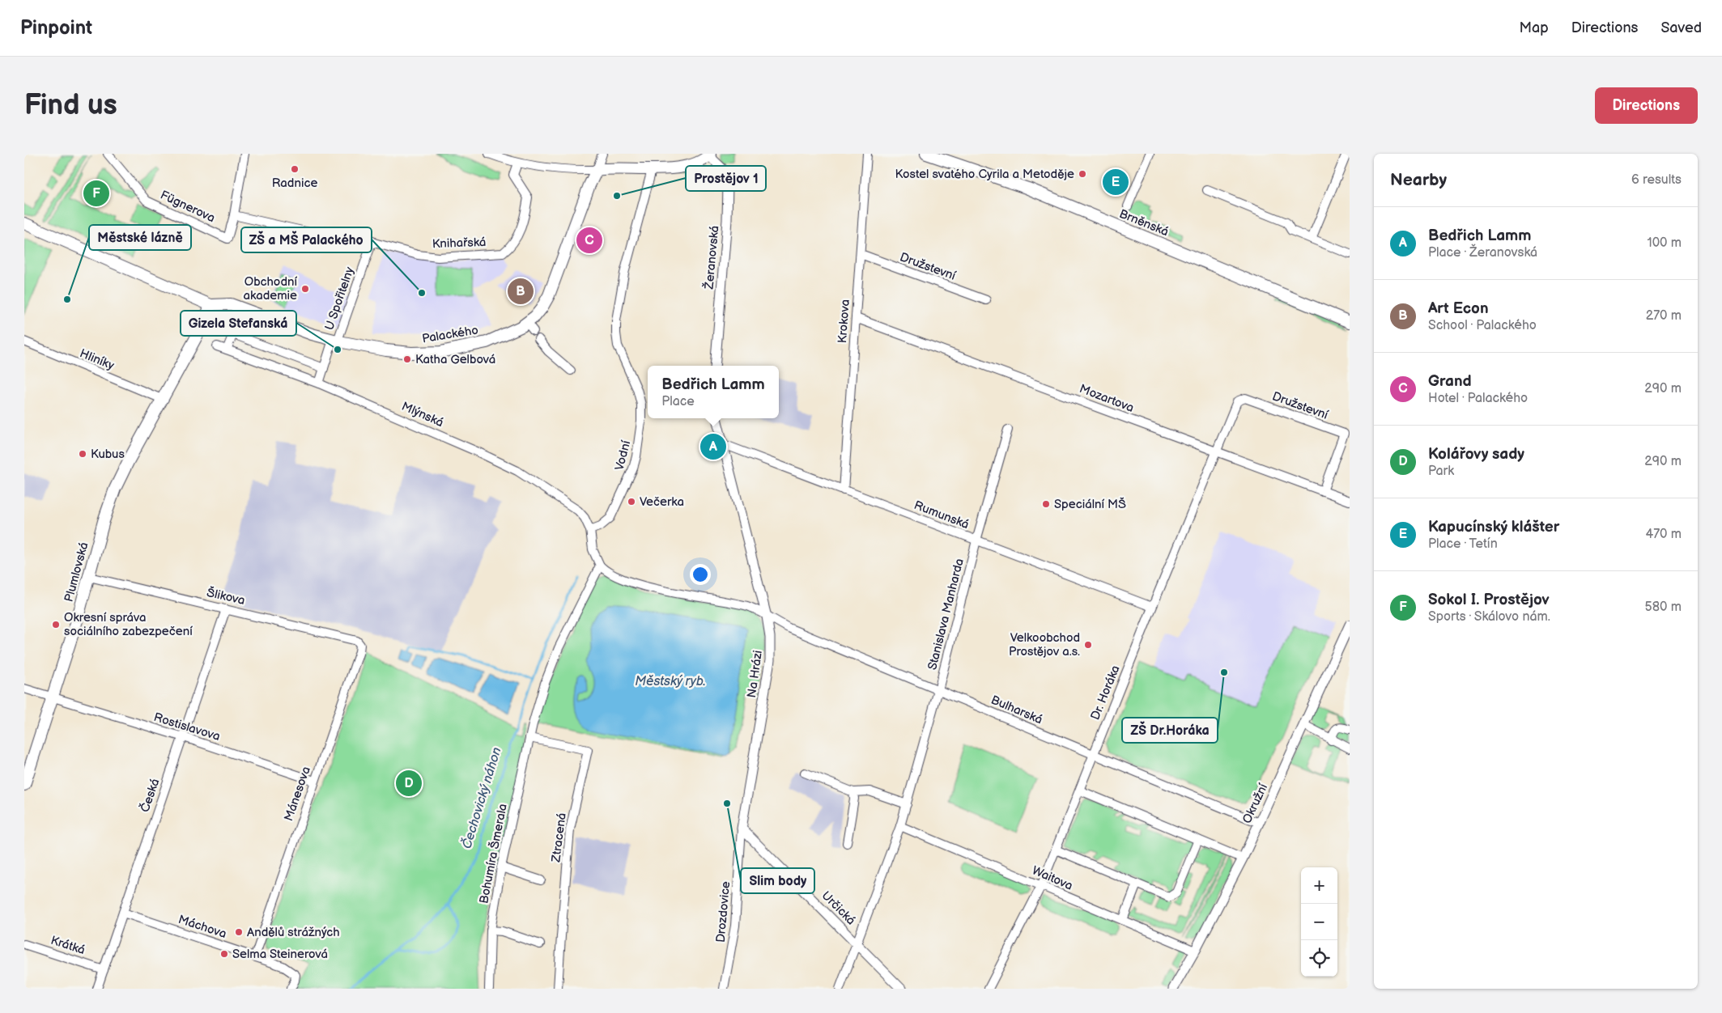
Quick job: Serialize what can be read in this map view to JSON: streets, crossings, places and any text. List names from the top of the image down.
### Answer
{
  "streets": {
    "main road": ["Brněnská", "Palackého", "Plumlovská"],
    "street": [
      "Fügnerova",
      "Knihařská",
      "Žeranovská",
      "Družstevní",
      "U Spořitelny",
      "Krokova",
      "Hliníky",
      "Mozartova",
      "Mlýnská",
      "Vodní",
      "Rumunská",
      "Šlikova",
      "Stanislava Manharda",
      "Na Hrázi",
      "Dr. Horáka",
      "Bulharská",
      "Rostislavova",
      "Mánesova",
      "Česká",
      "Okružní",
      "Ztracená",
      "Bohumíra Šmerala",
      "Waitova",
      "Určická",
      "Drozdovice",
      "Máchova",
      "Krátká"
    ]
  },
  "crossings": [
    ["Fügnerova", "Knihařská"],
    ["Knihařská", "U Spořitelny"],
    ["Družstevní", "Krokova"],
    ["Družstevní", "Mozartova"],
    ["Družstevní", "Dr. Horáka"],
    ["U Spořitelny", "Palackého"],
    ["U Spořitelny", "Mlýnská"],
    ["Krokova", "Mozartova"],
    ["Krokova", "Rumunská"],
    ["Palackého", "Plumlovská"],
    ["Hliníky", "Plumlovská"],
    ["Mozartova", "Dr. Horáka"],
    ["Mlýnská", "Vodní"],
    ["Rumunská", "Stanislava Manharda"],
    ["Rumunská", "Dr. Horáka"],
    ["Plumlovská", "Šlikova"],
    ["Plumlovská", "Rostislavova"],
    ["Šlikova", "Mánesova"],
    ["Šlikova", "Česká"],
    ["Stanislava Manharda", "Bulharská"],
    ["Stanislava Manharda", "Waitova"],
    ["Stanislava Manharda", "Určická"],
    ["Na Hrázi", "Bulharská"],
    ["Na Hrázi", "Drozdovice"],
    ["Dr. Horáka", "Bulharská"],
    ["Dr. Horáka", "Waitova"],
    ["Bulharská", "Okružní"],
    ["Rostislavova", "Mánesova"],
    ["Rostislavova", "Česká"],
    ["Mánesova", "Máchova"],
    ["Česká", "Máchova"],
    ["Česká", "Krátká"],
    ["Okružní", "Waitova"],
    ["Ztracená", "Bohumíra Šmerala"],
    ["Určická", "Drozdovice"]
  ],
  "water": ["Městský ryb.", "Čechovický náhon"],
  "places": [
    "Radnice",
    "Kostel svatého Cyrila a Metoděje",
    "Prostějov 1",
    "Obchodní akademie",
    "ZŠ a MŠ Palackého",
    "Městské lázně",
    "Gizela Stefanská",
    "Katha Gelbová",
    "Kubus",
    "Večerka",
    "Speciální MŠ",
    "Okresní správa sociálního zabezpečení",
    "Velkoobchod Prostějov a.s.",
    "ZŠ Dr.Horáka",
    "Slim body",
    "Andělů strážných",
    "Selma Steinerová"
  ],
  "page": {
    "header": "Pinpoint",
    "nav": ["Map", "Directions", "Saved"],
    "buttons": "Directions",
    "title": "Find us",
    "heading": ["Nearby", "6 results"],
    "pins": [
      "E",
      "F",
      "C",
      "B",
      "A",
      "D"
    ],
    "list": [
      {
        "mark": "A",
        "name": "Bedřich Lamm",
        "note": "Place · Žeranovská",
        "value": "100 m"
      },
      {
        "mark": "B",
        "name": "Art Econ",
        "note": "School · Palackého",
        "value": "270 m"
      },
      {
        "mark": "C",
        "name": "Grand",
        "note": "Hotel · Palackého",
        "value": "290 m"
      },
      {
        "mark": "D",
        "name": "Kolářovy sady",
        "note": "Park",
        "value": "290 m"
      },
      {
        "mark": "E",
        "name": "Kapucínský klášter",
        "note": "Place · Tetín",
        "value": "470 m"
      },
      {
        "mark": "F",
        "name": "Sokol I. Prostějov",
        "note": "Sports · Skálovo nám.",
        "value": "580 m"
      }
    ],
    "popup": ["Bedřich Lamm", "Place"],
    "map_buttons": ["+", "−"]
  }
}
